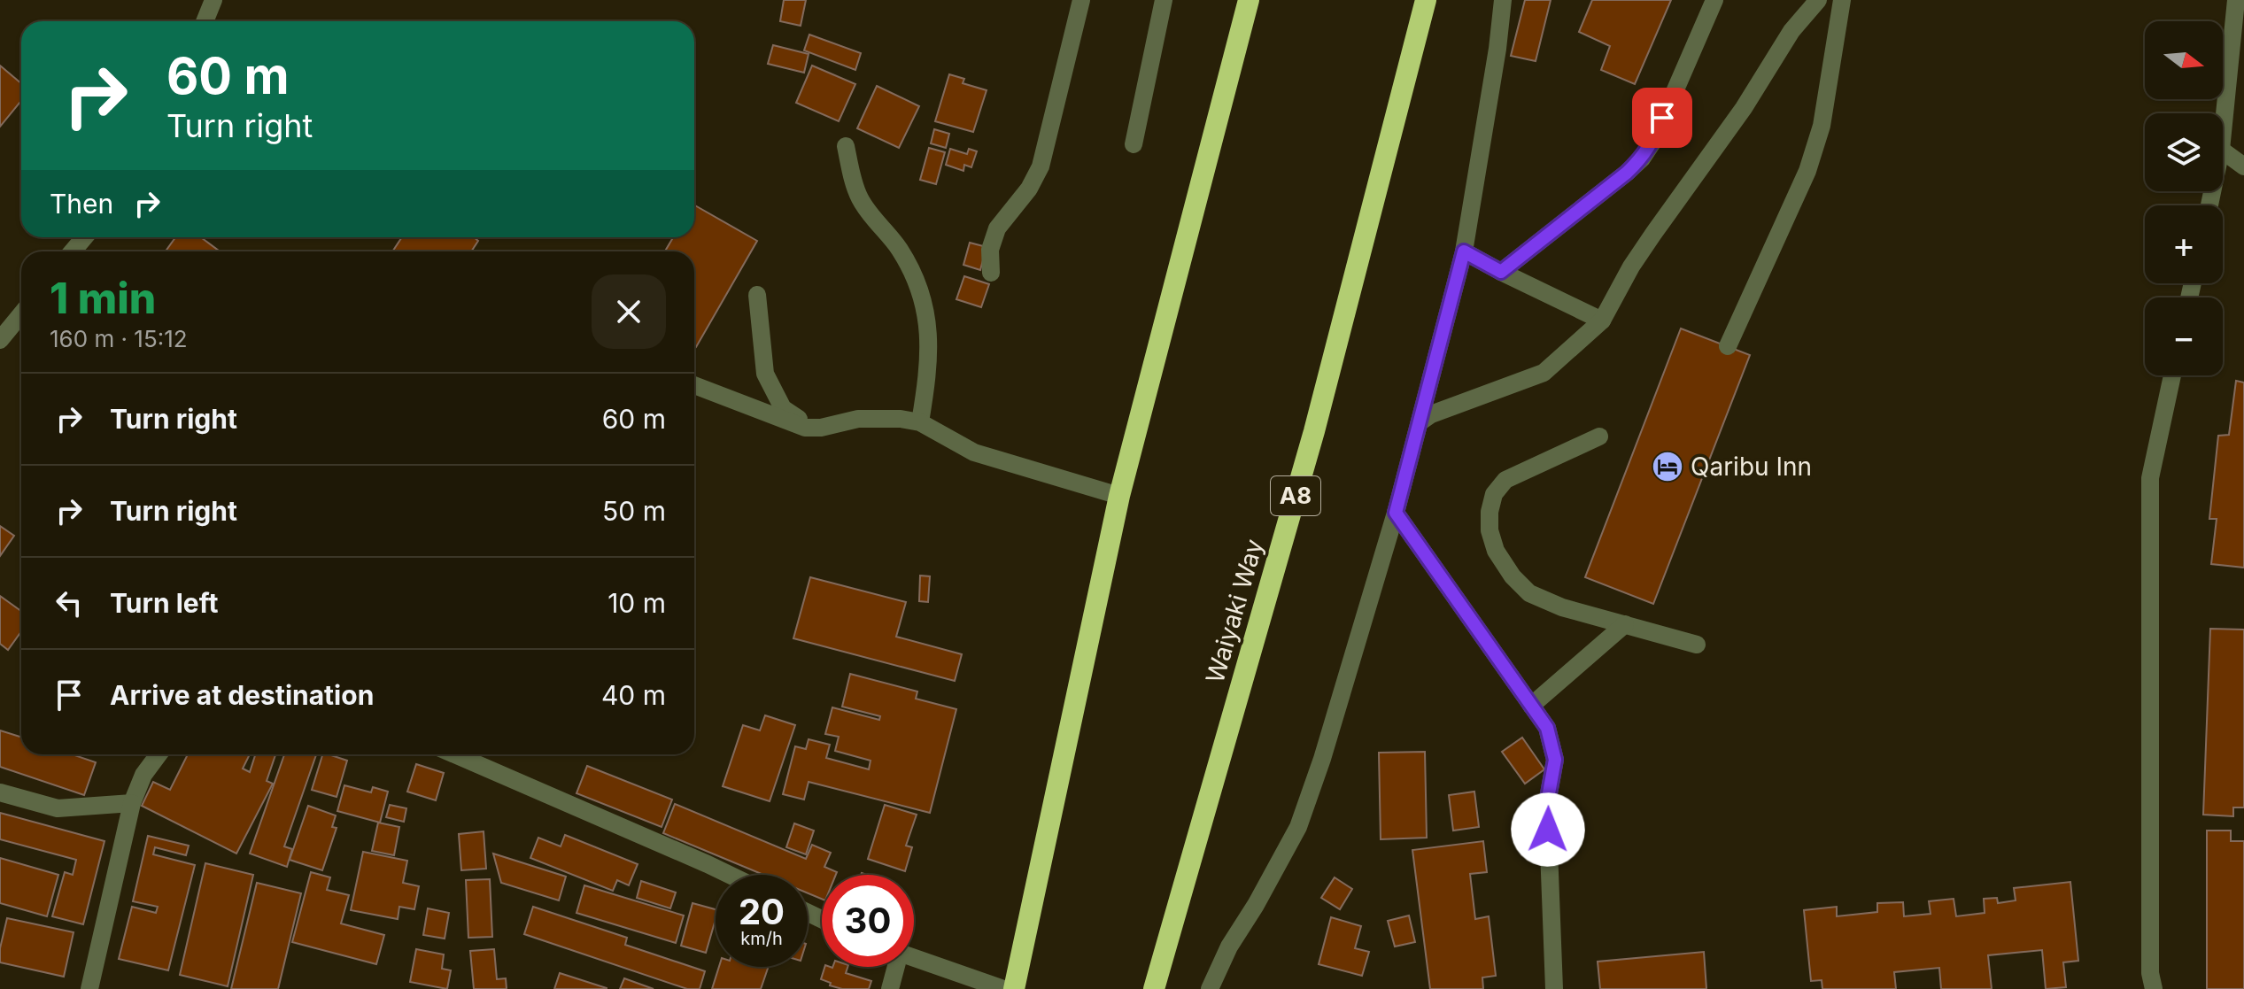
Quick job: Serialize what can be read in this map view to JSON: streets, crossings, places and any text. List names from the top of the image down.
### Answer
{
  "streets": {
    "highway": ["A8", "Waiyaki Way"]
  },
  "places": {
    "hotel": ["Qaribu Inn"]
  },
  "north": "right",
  "page": {
    "map_buttons": ["+", "−"],
    "turn": ["60 m", "Turn right"],
    "then": "Then",
    "heading": ["1 min", "160 m · 15:12"],
    "list": [
      {
        "name": "Turn right",
        "value": "60 m"
      },
      {
        "name": "Turn right",
        "value": "50 m"
      },
      {
        "name": "Turn left",
        "value": "10 m"
      },
      {
        "name": "Arrive at destination",
        "value": "40 m"
      }
    ],
    "speed": "20 km/h",
    "limit": "30"
  }
}
